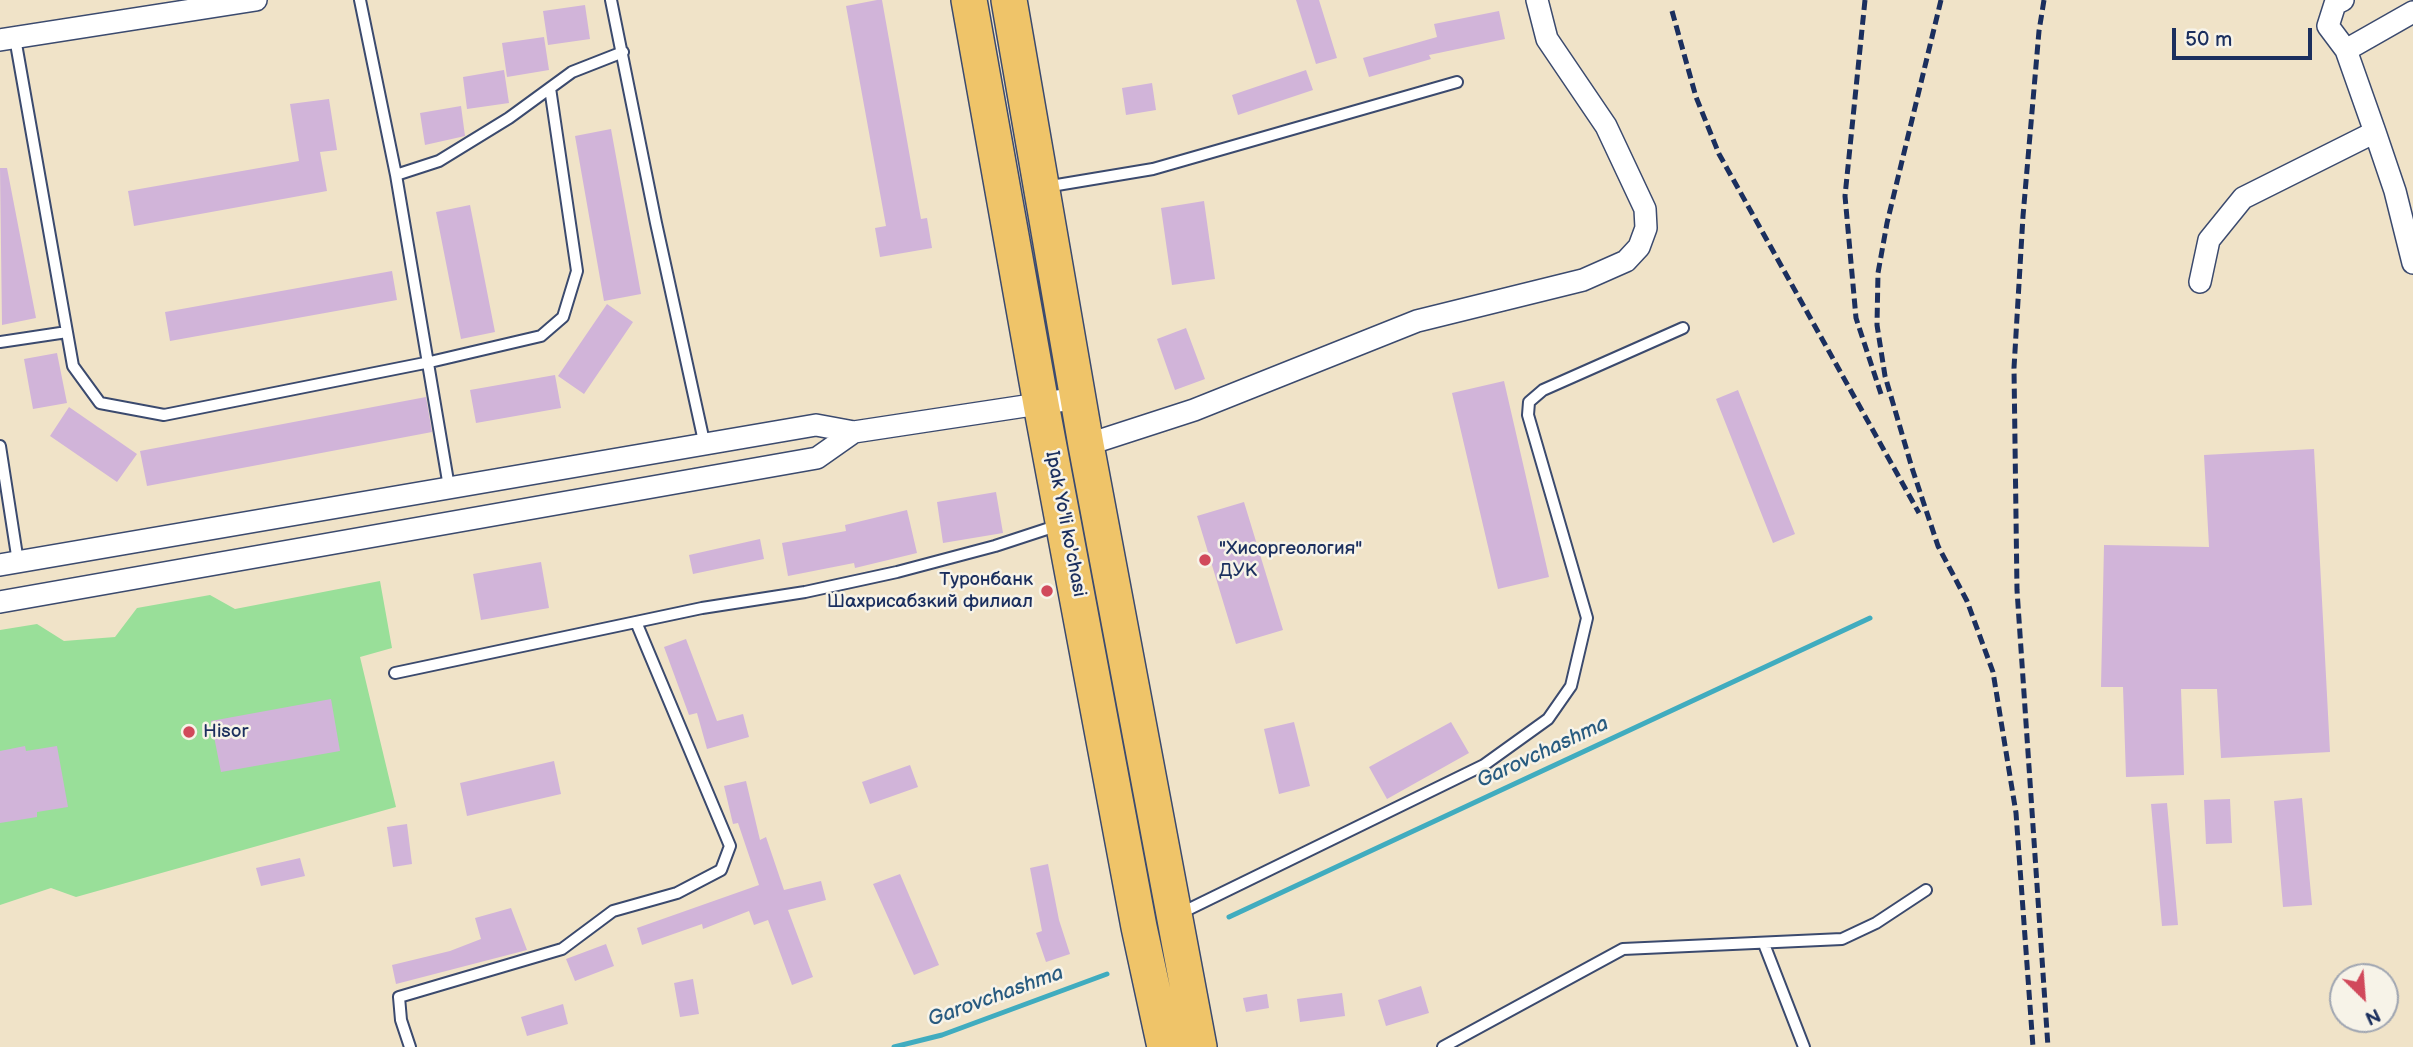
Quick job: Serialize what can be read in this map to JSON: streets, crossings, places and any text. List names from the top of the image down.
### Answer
{
  "streets": {
    "main road": ["Ipak Yo'li ko'chasi"]
  },
  "water": ["Garovchashma"],
  "places": ["\"Хисоргеология\" ДУК", "Туронбанк Шахрисабзкий филиал", "Hisor"],
  "scale_bar": "50 m",
  "north": "bottom right"
}
